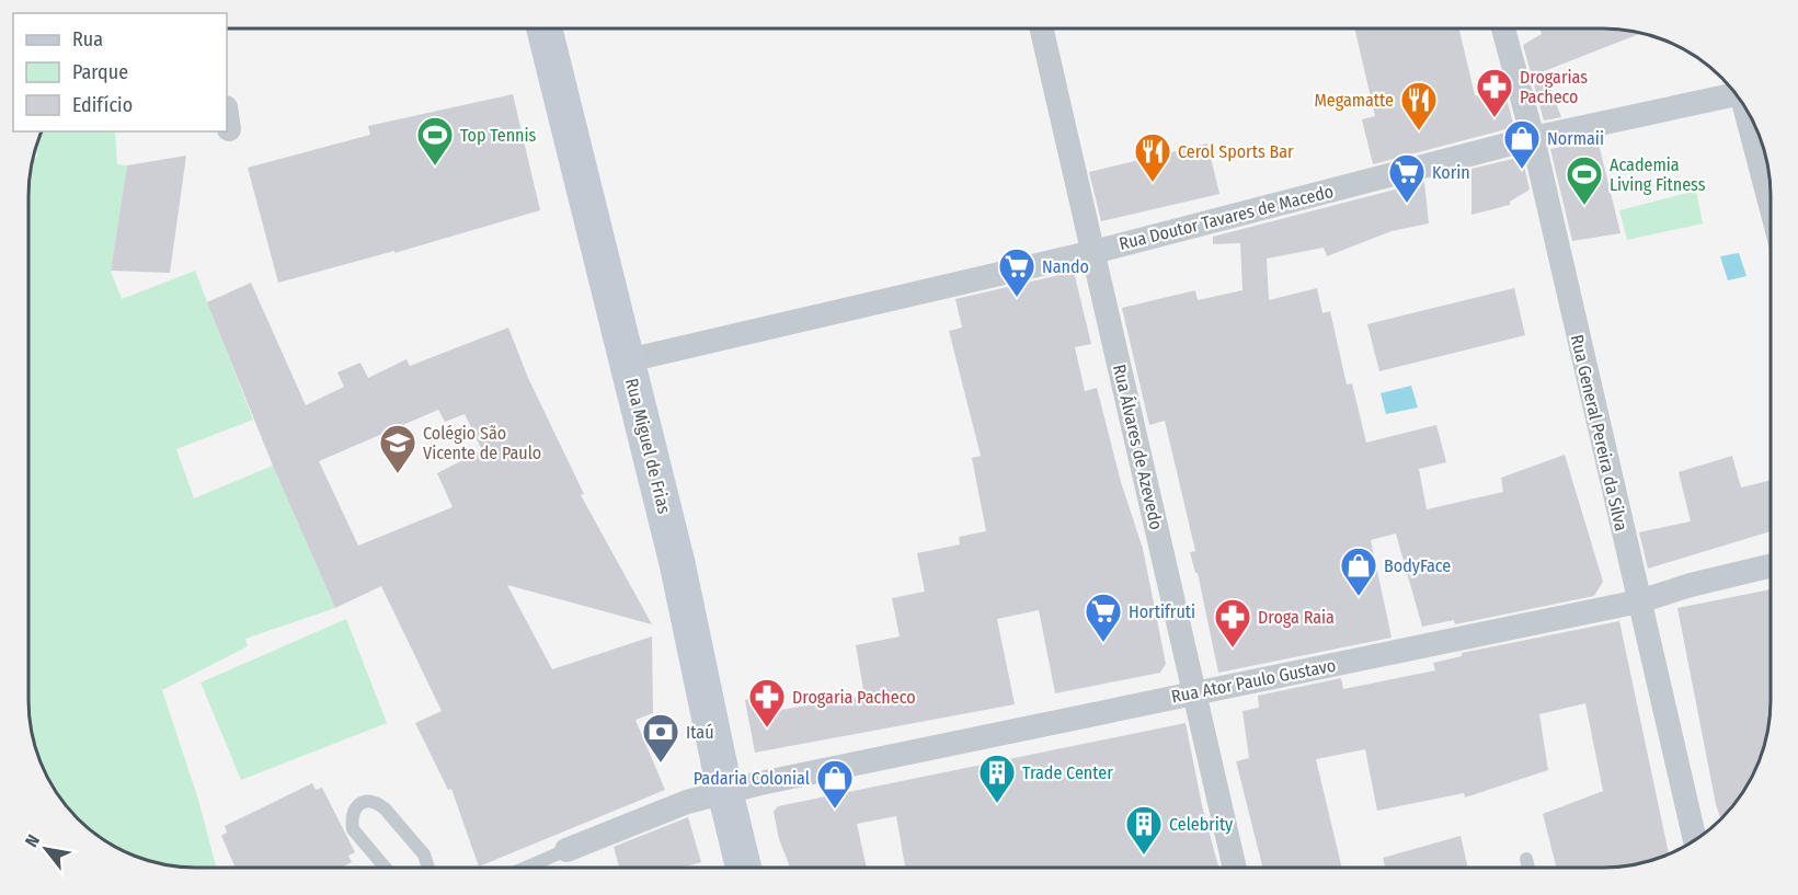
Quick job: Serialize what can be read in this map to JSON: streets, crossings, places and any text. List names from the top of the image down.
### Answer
{
  "streets": {
    "main road": ["Rua Miguel de Frias"],
    "street": [
      "Rua Doutor Tavares de Macedo",
      "Rua General Pereira da Silva",
      "Rua Álvares de Azevedo",
      "Rua Ator Paulo Gustavo"
    ]
  },
  "crossings": [
    ["Rua Doutor Tavares de Macedo", "Rua General Pereira da Silva"],
    ["Rua Doutor Tavares de Macedo", "Rua Miguel de Frias"],
    ["Rua Doutor Tavares de Macedo", "Rua Álvares de Azevedo"],
    ["Rua General Pereira da Silva", "Rua Ator Paulo Gustavo"],
    ["Rua Miguel de Frias", "Rua Ator Paulo Gustavo"],
    ["Rua Álvares de Azevedo", "Rua Ator Paulo Gustavo"]
  ],
  "places": {
    "pharmacy": ["Drogarias Pacheco", "Droga Raia", "Drogaria Pacheco"],
    "restaurant": ["Megamatte", "Cerol Sports Bar"],
    "sports": ["Top Tennis", "Academia Living Fitness"],
    "shop": ["Normaii", "BodyFace", "Padaria Colonial"],
    "supermarket": ["Korin", "Nando", "Hortifruti"],
    "school or university": ["Colégio São Vicente de Paulo"],
    "bank": ["Itaú"],
    "building": ["Trade Center", "Celebrity"]
  },
  "legend": ["Rua", "Parque", "Edifício"],
  "north": "top left"
}
